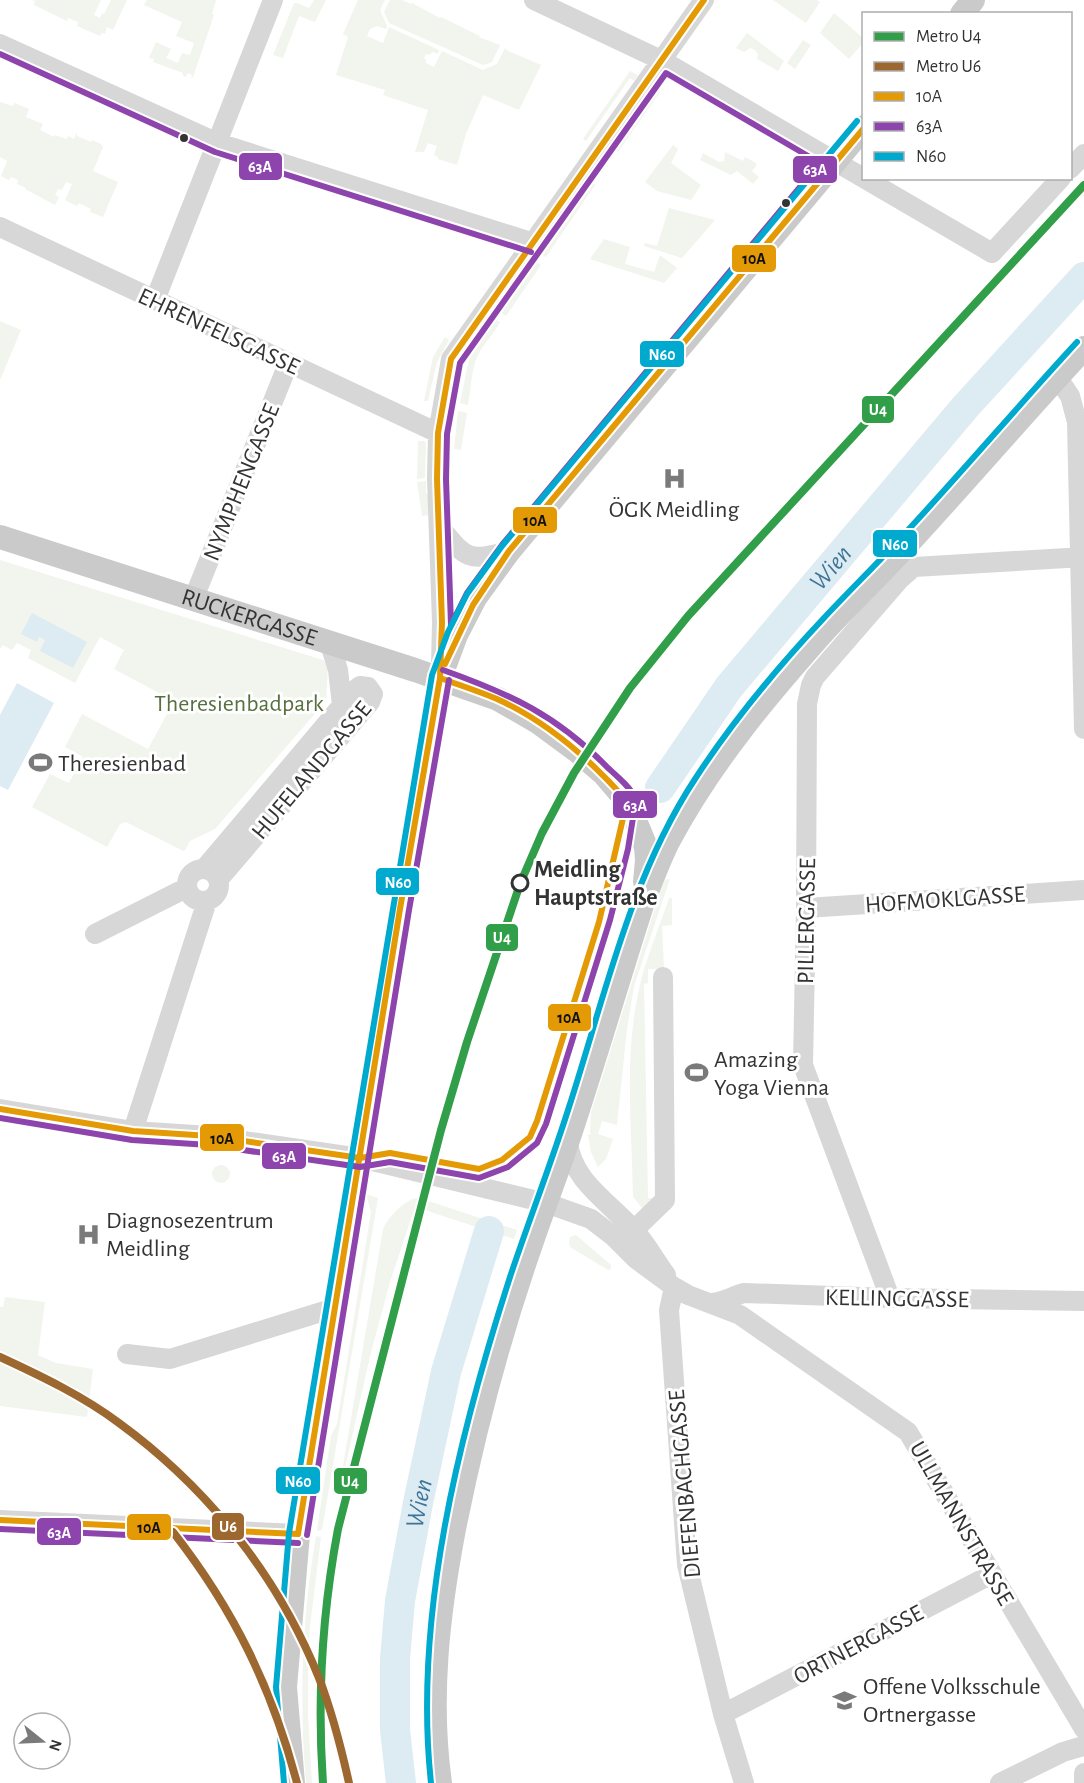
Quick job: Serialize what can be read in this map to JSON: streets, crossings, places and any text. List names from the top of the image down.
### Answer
{
  "streets": {
    "main road": ["RUCKERGASSE"],
    "street": [
      "EHRENFELSGASSE",
      "NYMPHENGASSE",
      "HUFELANDGASSE",
      "HOFMOKLGASSE",
      "PILLERGASSE",
      "KELLINGGASSE",
      "DIEFENBACHGASSE",
      "ULLMANNSTRASSE",
      "ORTNERGASSE"
    ]
  },
  "crossings": [
    ["EHRENFELSGASSE", "NYMPHENGASSE"],
    ["NYMPHENGASSE", "RUCKERGASSE"],
    ["RUCKERGASSE", "HUFELANDGASSE"],
    ["HOFMOKLGASSE", "PILLERGASSE"],
    ["PILLERGASSE", "KELLINGGASSE"],
    ["KELLINGGASSE", "ULLMANNSTRASSE"],
    ["DIEFENBACHGASSE", "ULLMANNSTRASSE"],
    ["DIEFENBACHGASSE", "ORTNERGASSE"],
    ["ULLMANNSTRASSE", "ORTNERGASSE"]
  ],
  "water": ["Wien"],
  "parks": ["Theresienbadpark"],
  "places": {
    "hospital": ["ÖGK Meidling", "Diagnosezentrum Meidling"],
    "sports": ["Theresienbad", "Amazing Yoga Vienna"],
    "other": ["Meidling Hauptstraße"],
    "school or university": ["Offene Volksschule Ortnergasse"]
  },
  "lines": [
    "transit line 10A",
    "transit line 63A",
    "transit line N60",
    "metro line U4",
    "metro line U6"
  ],
  "legend": [
    "Metro U4",
    "Metro U6",
    "10A",
    "63A",
    "N60"
  ],
  "north": "right"
}
